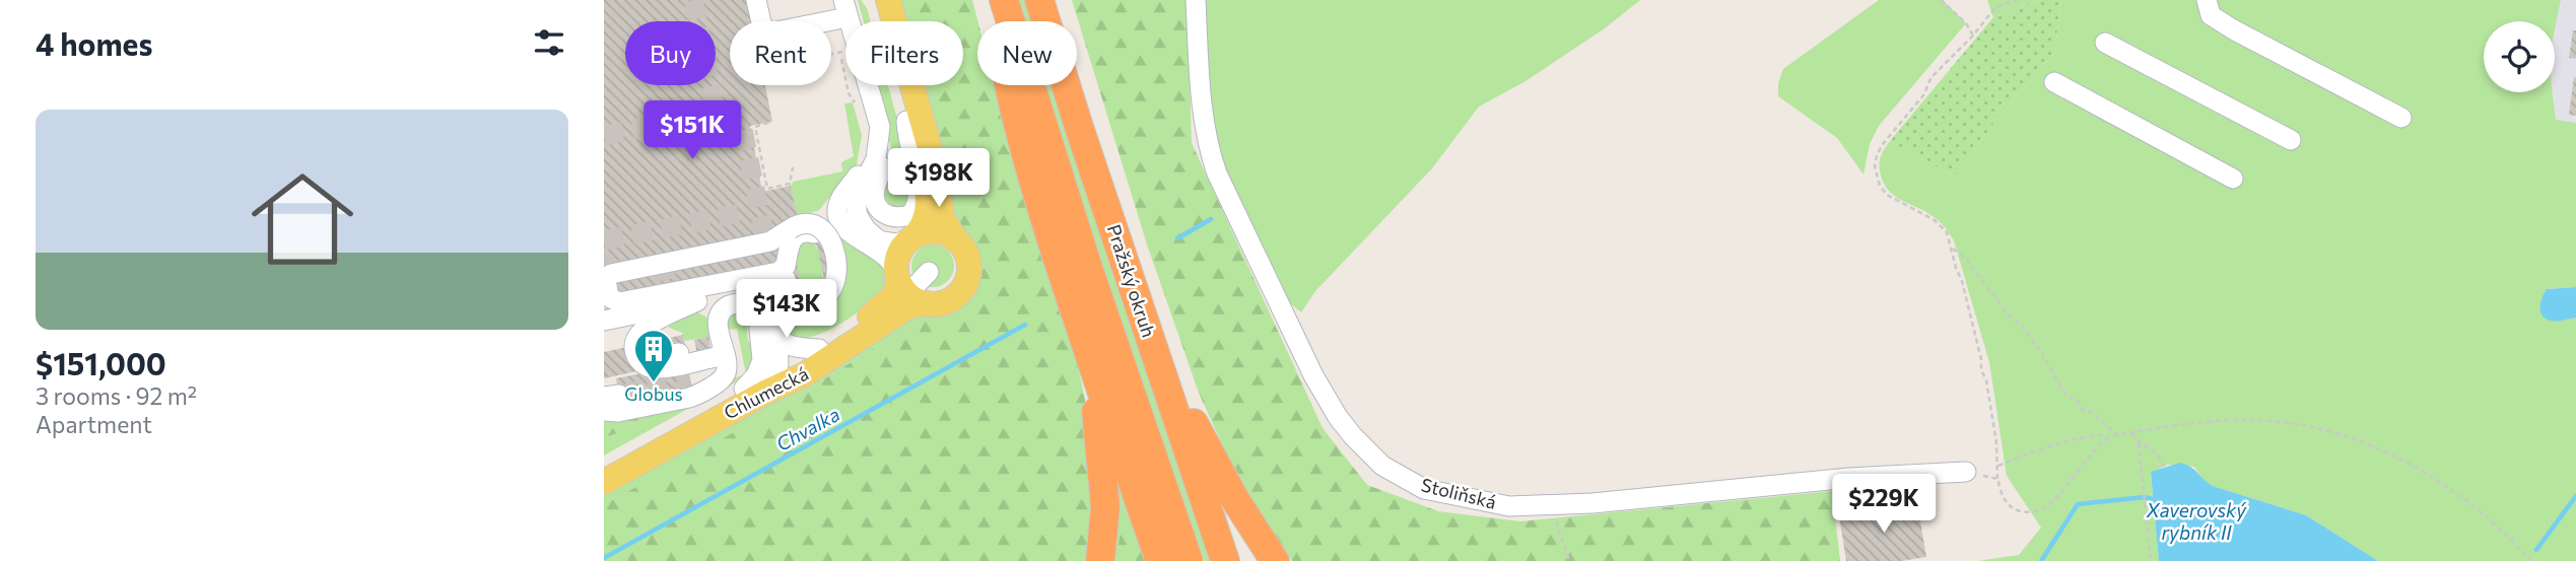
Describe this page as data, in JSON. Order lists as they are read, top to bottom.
{
  "streets": {
    "highway": ["Pražský okruh"],
    "main road": ["Chlumecká"],
    "lane": ["Stoliňská"]
  },
  "water": ["Chvalka", "Xaverovský rybník II"],
  "places": {
    "building": ["Globus"]
  },
  "page": {
    "heading": "4 homes",
    "chip": [
      "Buy",
      "Rent",
      "Filters",
      "New"
    ],
    "list": [
      {
        "name": "$151,000",
        "note": "3 rooms · 92 m² · Apartment"
      }
    ],
    "price": [
      "$151K",
      "$198K",
      "$143K",
      "$229K"
    ]
  }
}
